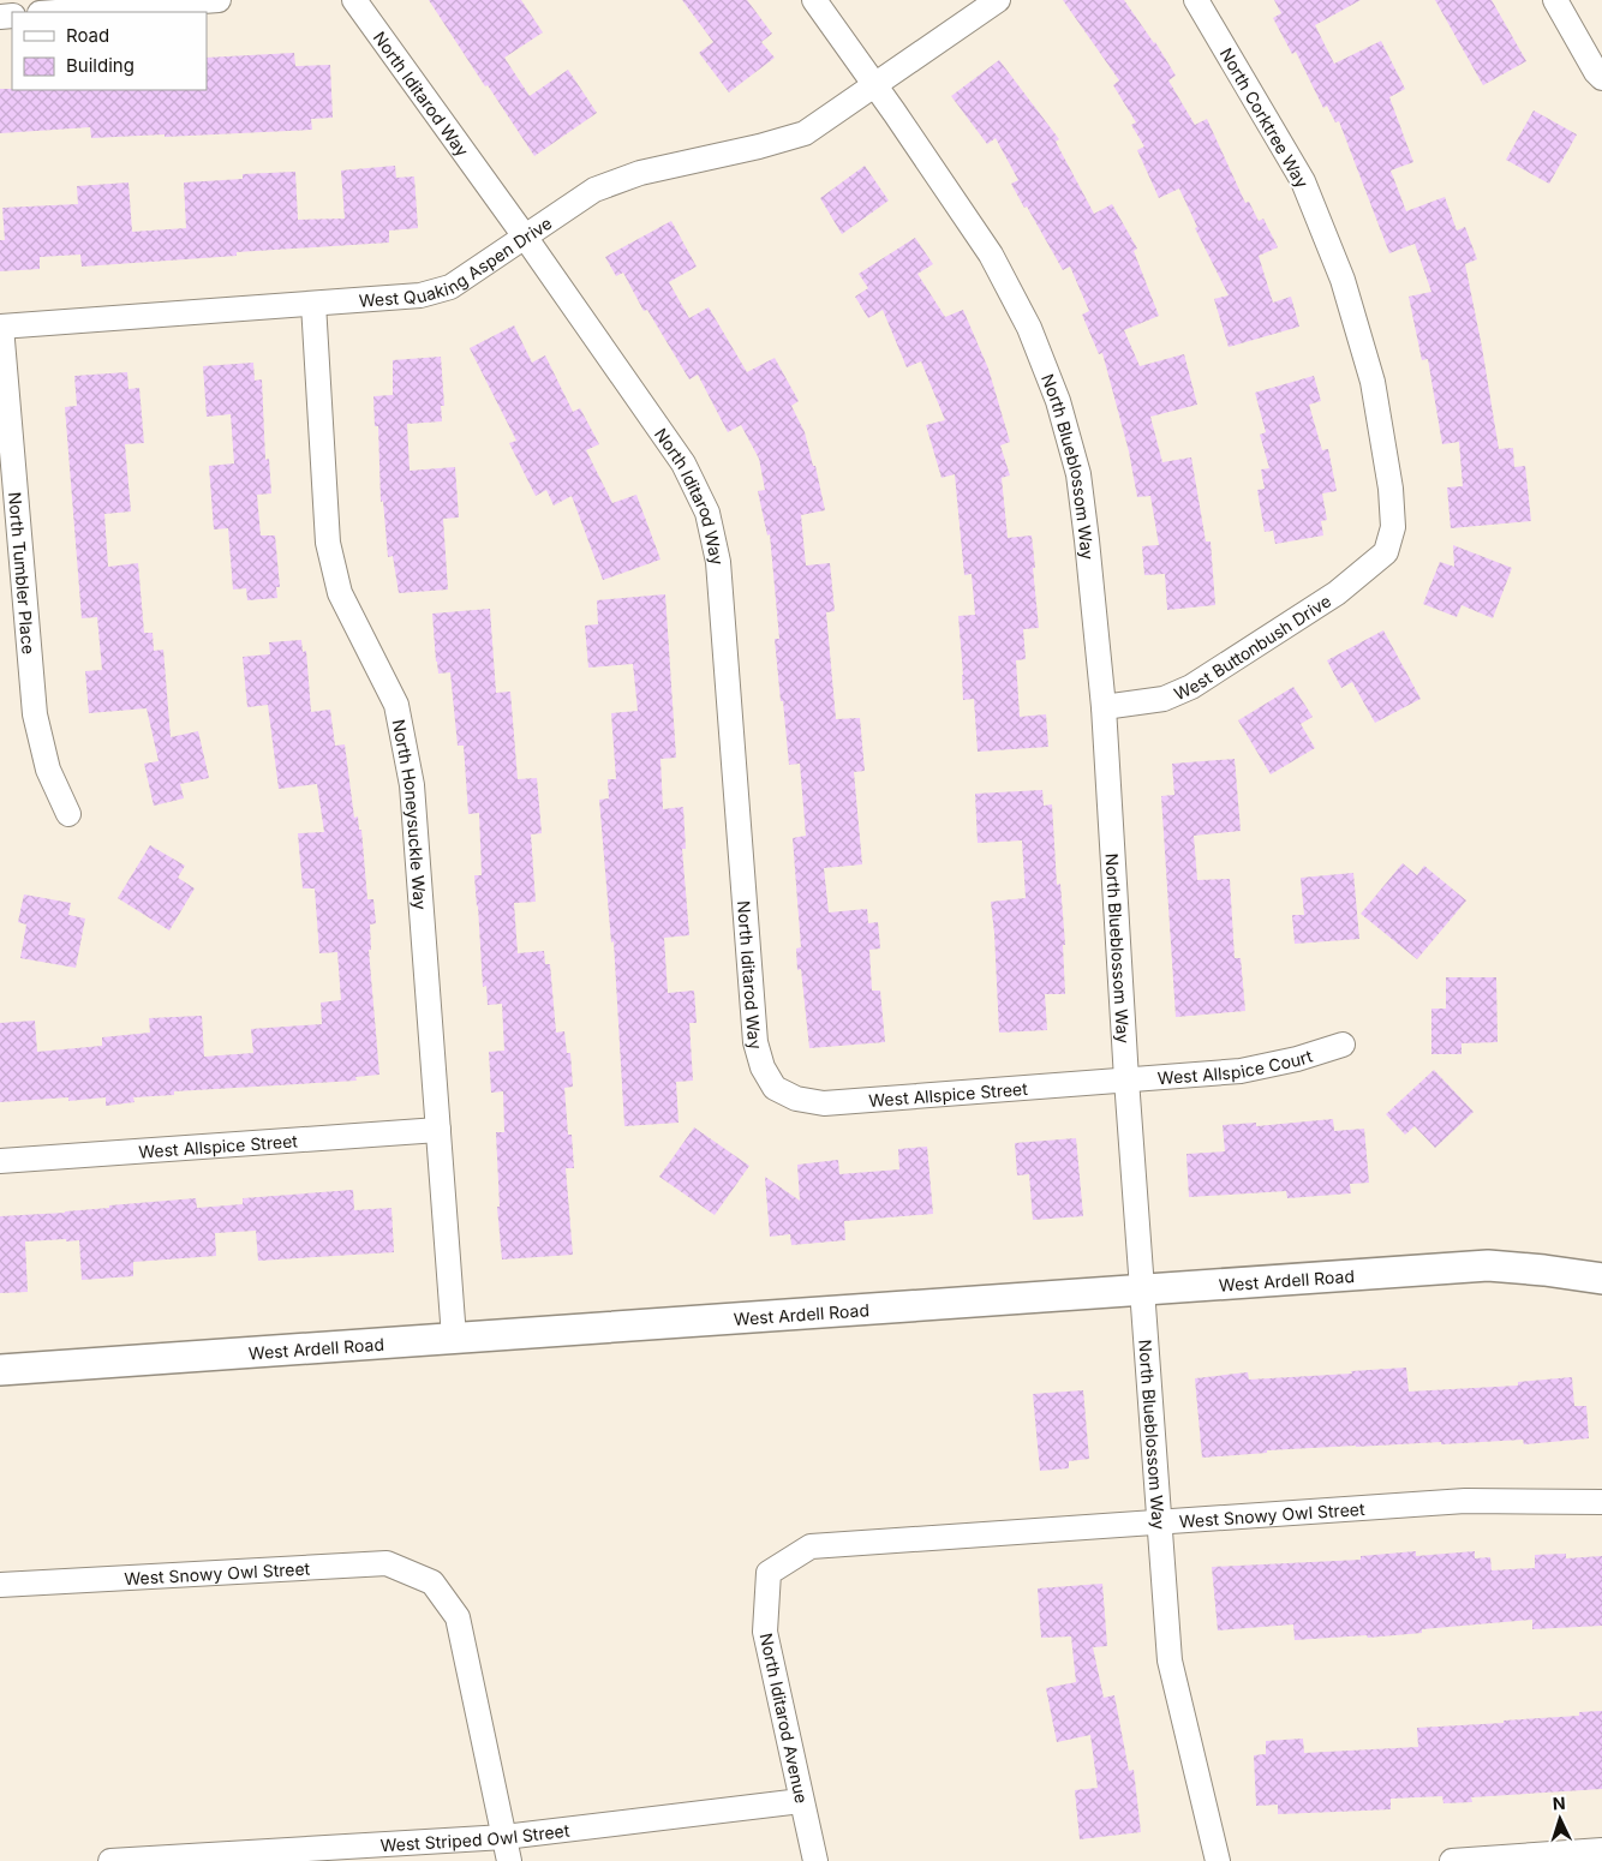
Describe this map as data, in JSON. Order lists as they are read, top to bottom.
{
  "streets": {
    "street": [
      "North Iditarod Way",
      "North Corktree Way",
      "West Quaking Aspen Drive",
      "North Blueblossom Way",
      "North Tumbler Place",
      "West Buttonbush Drive",
      "North Honeysuckle Way",
      "West Allspice Court",
      "West Allspice Street",
      "West Ardell Road",
      "West Snowy Owl Street",
      "North Iditarod Avenue",
      "West Striped Owl Street"
    ]
  },
  "crossings": [
    ["North Iditarod Way", "West Quaking Aspen Drive"],
    ["North Iditarod Way", "West Allspice Street"],
    ["North Corktree Way", "West Buttonbush Drive"],
    ["West Quaking Aspen Drive", "North Blueblossom Way"],
    ["West Quaking Aspen Drive", "North Tumbler Place"],
    ["West Quaking Aspen Drive", "North Honeysuckle Way"],
    ["North Blueblossom Way", "West Buttonbush Drive"],
    ["North Blueblossom Way", "West Allspice Court"],
    ["North Blueblossom Way", "West Allspice Street"],
    ["North Blueblossom Way", "West Ardell Road"],
    ["North Blueblossom Way", "West Snowy Owl Street"],
    ["North Honeysuckle Way", "West Allspice Street"],
    ["North Honeysuckle Way", "West Ardell Road"],
    ["West Allspice Court", "West Allspice Street"],
    ["West Snowy Owl Street", "North Iditarod Avenue"],
    ["West Snowy Owl Street", "West Striped Owl Street"],
    ["North Iditarod Avenue", "West Striped Owl Street"]
  ],
  "legend": ["Road", "Building"],
  "north": "top"
}
